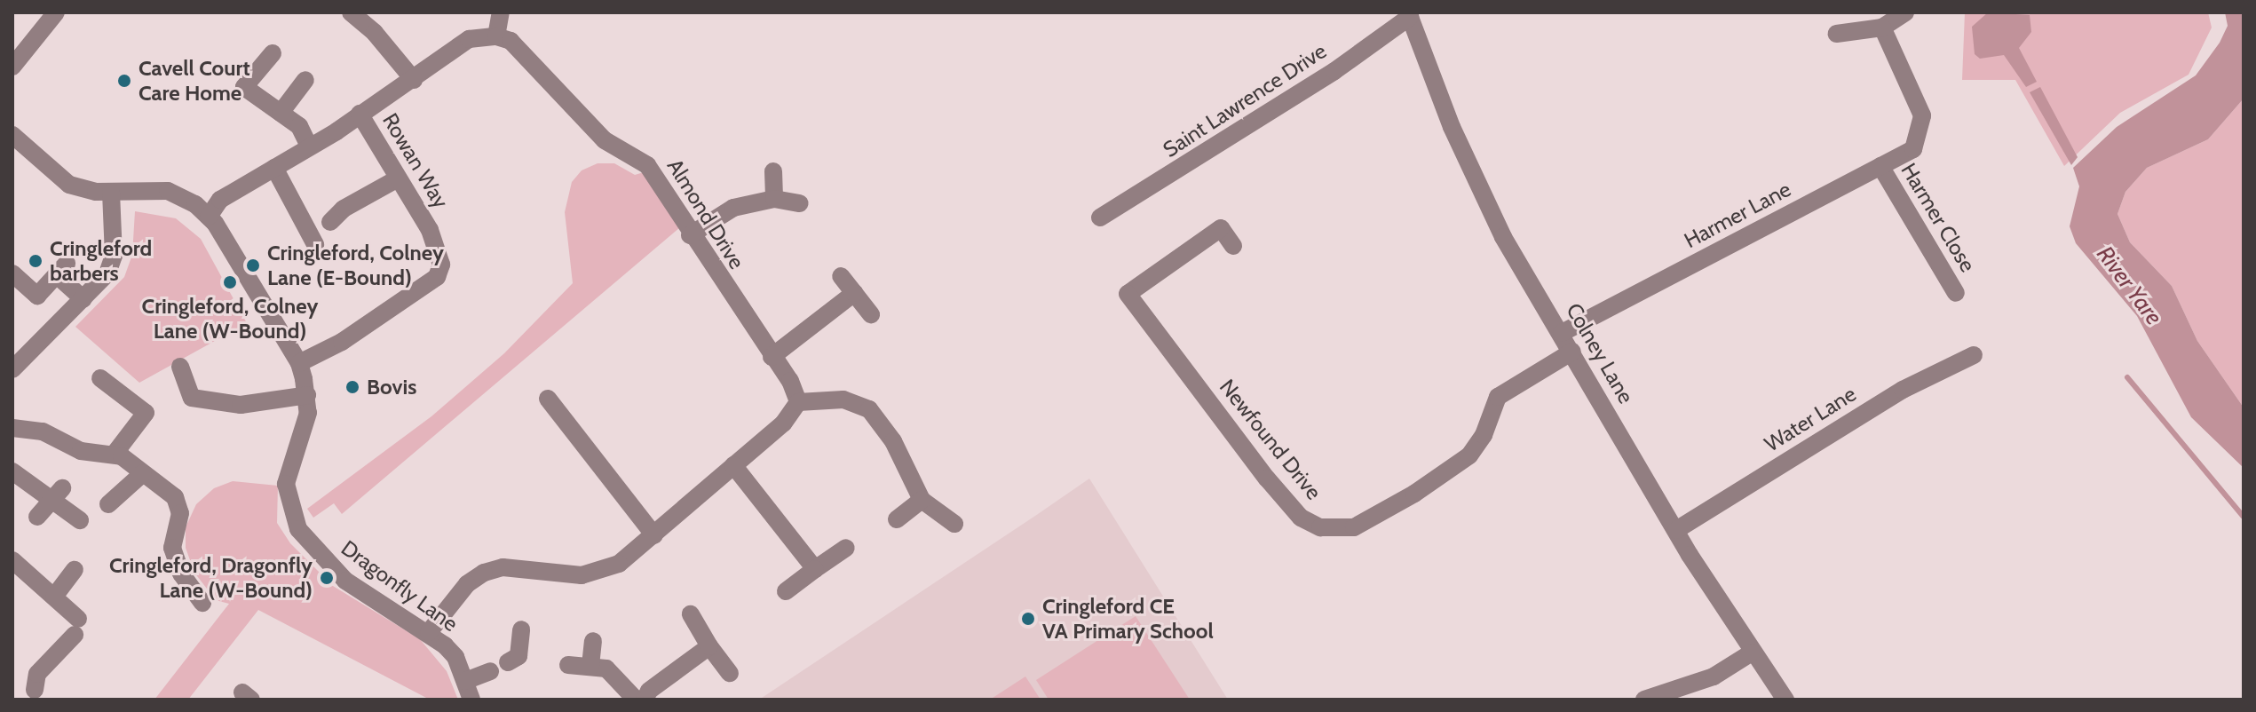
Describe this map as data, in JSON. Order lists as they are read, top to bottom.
{
  "streets": {
    "street": [
      "Saint Lawrence Drive",
      "Rowan Way",
      "Almond Drive",
      "Harmer Lane",
      "Harmer Close",
      "Colney Lane",
      "Water Lane",
      "Newfound Drive",
      "Dragonfly Lane"
    ]
  },
  "crossings": [
    ["Saint Lawrence Drive", "Colney Lane"],
    ["Rowan Way", "Dragonfly Lane"],
    ["Harmer Lane", "Harmer Close"],
    ["Harmer Lane", "Colney Lane"],
    ["Colney Lane", "Water Lane"],
    ["Colney Lane", "Newfound Drive"]
  ],
  "water": ["River Yare"],
  "places": [
    "Cavell Court Care Home",
    "Cringleford barbers",
    "Cringleford, Colney Lane (E-Bound)",
    "Cringleford, Colney Lane (W-Bound)",
    "Bovis",
    "Cringleford, Dragonfly Lane (W-Bound)",
    "Cringleford CE VA Primary School"
  ]
}
